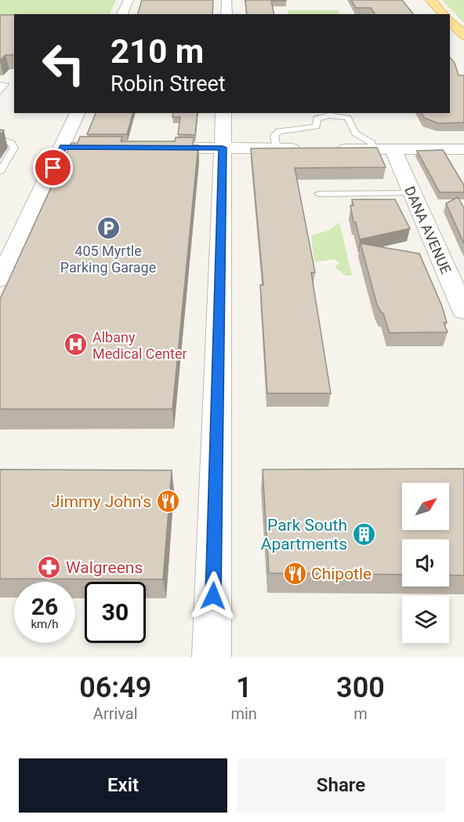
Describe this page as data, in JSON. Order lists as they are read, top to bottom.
{
  "streets": {
    "street": ["DANA AVENUE"]
  },
  "places": {
    "parking": ["405 Myrtle Parking Garage"],
    "hospital": ["Albany Medical Center"],
    "restaurant": ["Jimmy John's", "Chipotle"],
    "building": ["Park South Apartments"],
    "pharmacy": ["Walgreens"]
  },
  "north": "top right",
  "page": {
    "turn": ["210 m", "Robin Street"],
    "speed": "26 km/h",
    "limit": "30",
    "eta": [
      "06:49",
      "Arrival",
      "1",
      "min",
      "300",
      "m"
    ],
    "buttons": ["Exit", "Share"]
  }
}
